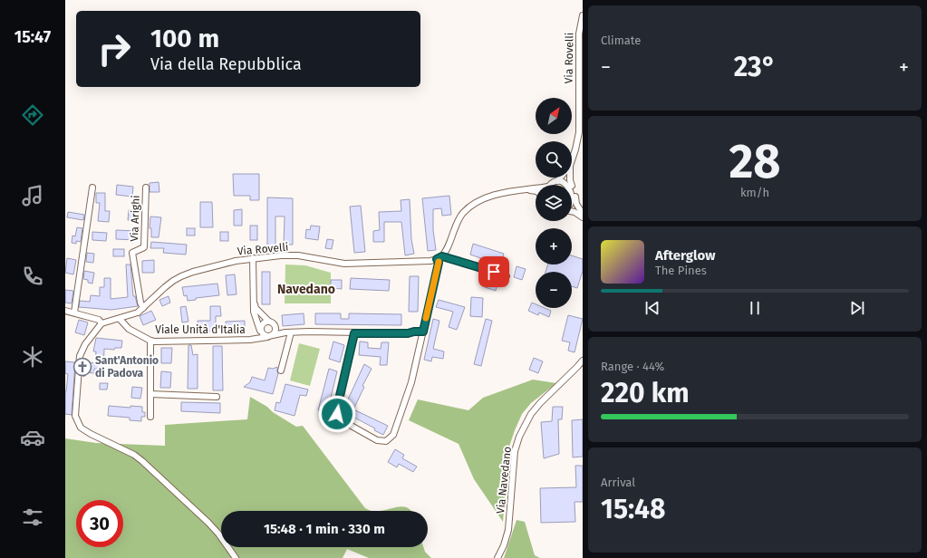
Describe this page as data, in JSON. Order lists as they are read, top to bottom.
{
  "streets": {
    "street": [
      "Via Rovelli",
      "Via Arighi",
      "Viale Unità d'Italia",
      "Via Navedano"
    ]
  },
  "crossings": [
    ["Via Rovelli", "Via Arighi"],
    ["Via Rovelli", "Viale Unità d'Italia"]
  ],
  "districts": ["Navedano"],
  "places": {
    "church": ["Sant'Antonio di Padova"]
  },
  "north": "top right",
  "page": {
    "tabs": "15:47",
    "tile": [
      "Climate",
      ["28", "km/h"],
      ["Range · 44%", "220 km"],
      ["Arrival", "15:48"]
    ],
    "turn": ["100 m", "Via della Repubblica"],
    "heat": ["−", "23°", "+"],
    "map_buttons": ["+", "−"],
    "song": ["Afterglow", "The Pines"],
    "limit": "30",
    "trip": "15:48 · 1 min · 330 m"
  }
}
